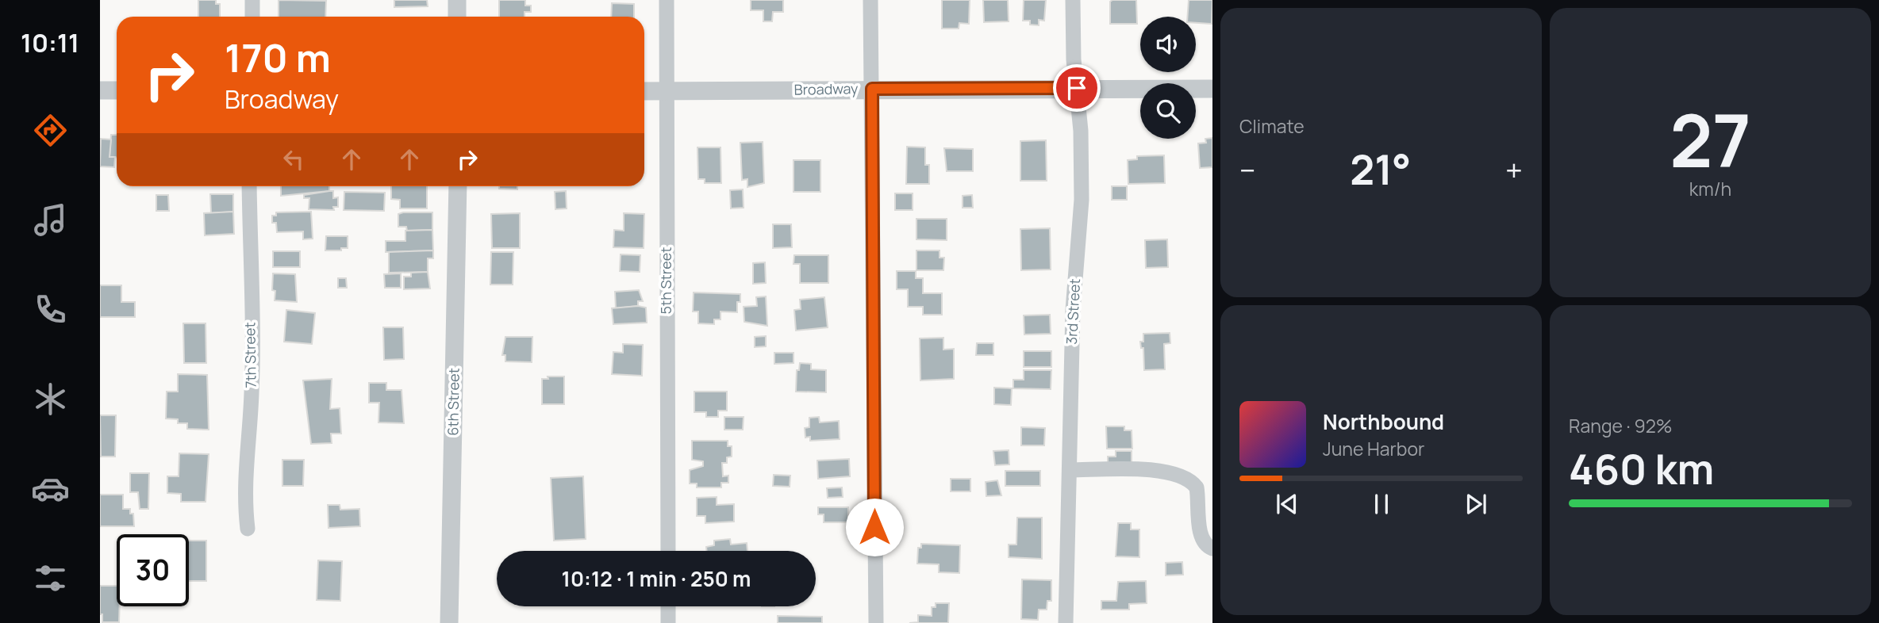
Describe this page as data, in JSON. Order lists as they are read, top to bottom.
{
  "streets": {
    "street": [
      "Broadway",
      "5th Street",
      "3rd Street",
      "7th Street",
      "6th Street"
    ]
  },
  "crossings": [
    ["Broadway", "5th Street"],
    ["Broadway", "3rd Street"]
  ],
  "page": {
    "tabs": "10:11",
    "tile": [
      "Climate",
      ["27", "km/h"],
      ["Range · 92%", "460 km"]
    ],
    "turn": ["170 m", "Broadway"],
    "heat": ["−", "21°", "+"],
    "song": ["Northbound", "June Harbor"],
    "limit": "30",
    "trip": "10:12 · 1 min · 250 m"
  }
}
